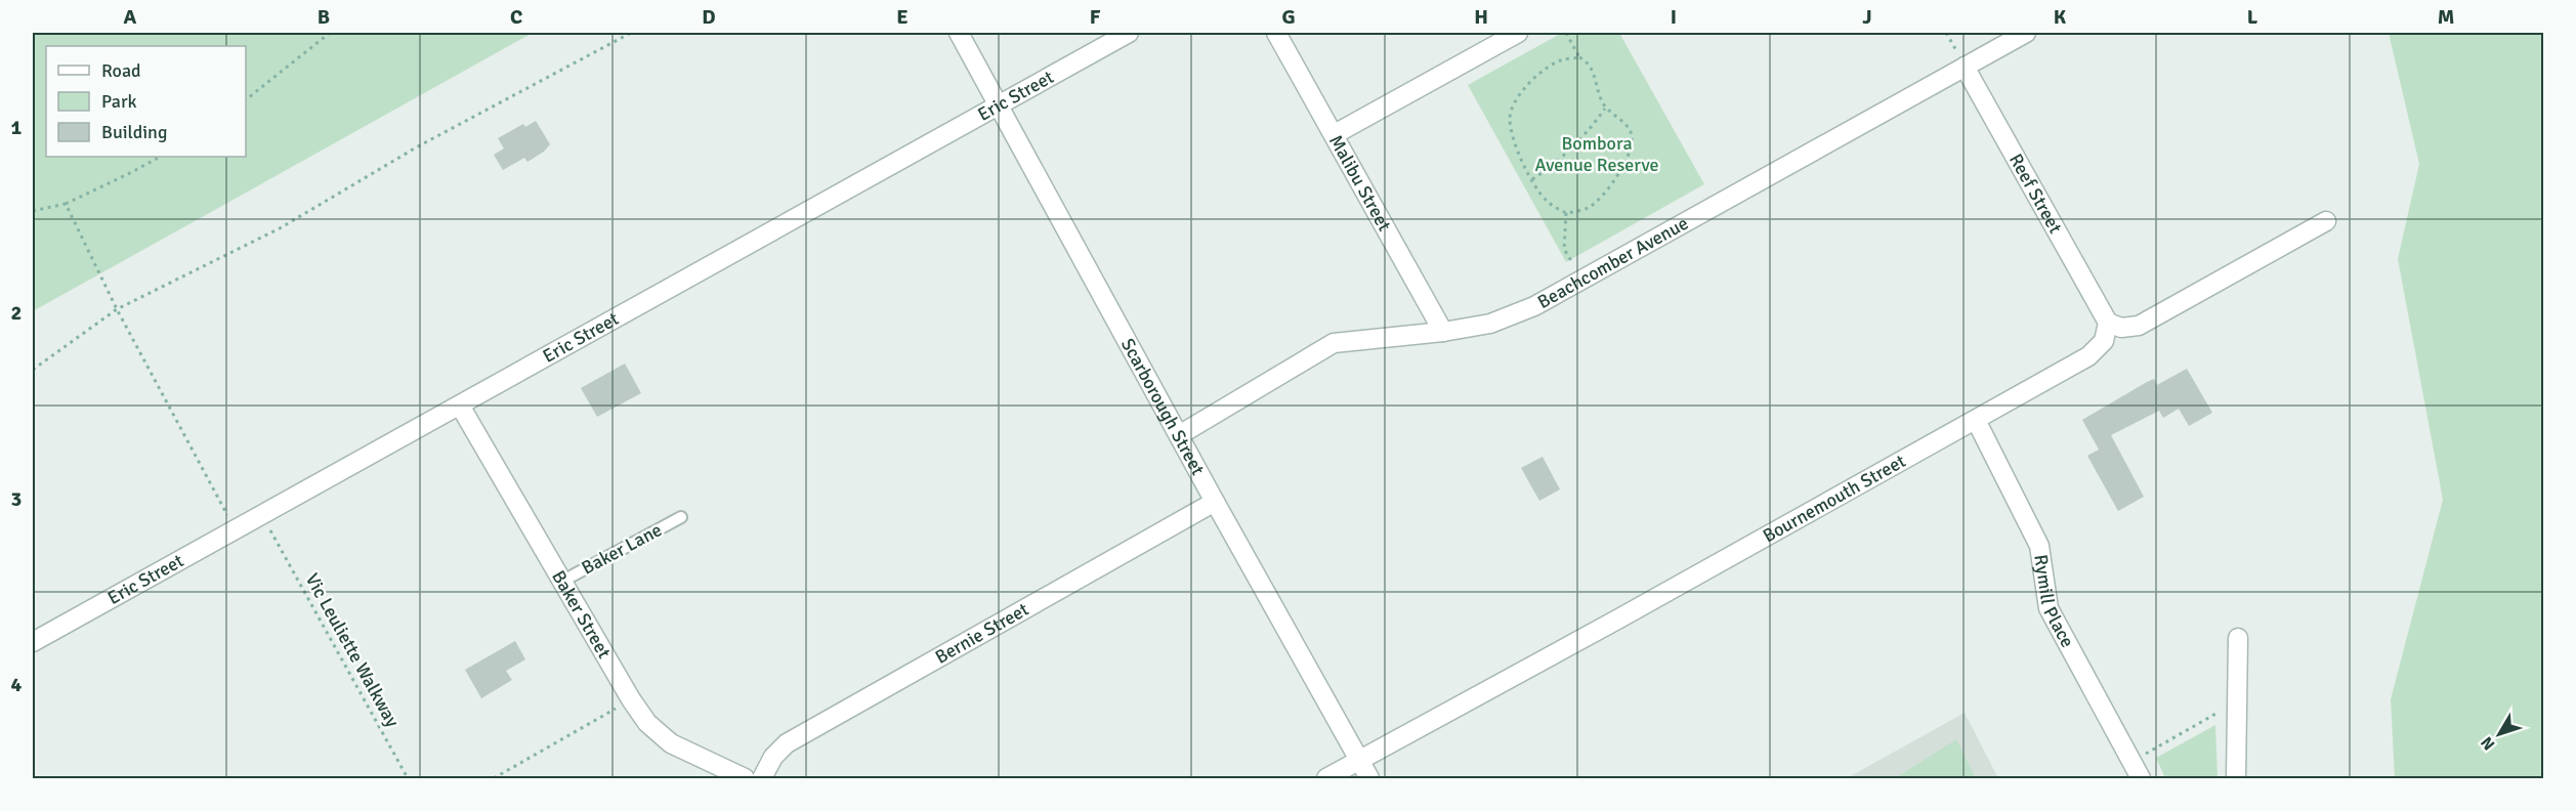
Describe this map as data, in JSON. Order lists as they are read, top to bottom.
{
  "streets": {
    "street": [
      "Eric Street",
      "Malibu Street",
      "Reef Street",
      "Beachcomber Avenue",
      "Scarborough Street",
      "Bournemouth Street",
      "Rymill Place",
      "Baker Street",
      "Bernie Street"
    ],
    "lane": ["Baker Lane"],
    "path": ["Vic Leuliette Walkway"]
  },
  "crossings": [
    ["Eric Street", "Scarborough Street"],
    ["Eric Street", "Baker Street"],
    ["Malibu Street", "Beachcomber Avenue"],
    ["Reef Street", "Beachcomber Avenue"],
    ["Reef Street", "Bournemouth Street"],
    ["Beachcomber Avenue", "Scarborough Street"],
    ["Scarborough Street", "Bournemouth Street"],
    ["Scarborough Street", "Bernie Street"],
    ["Bournemouth Street", "Rymill Place"],
    ["Baker Lane", "Baker Street"]
  ],
  "parks": ["Bombora Avenue Reserve"],
  "legend": ["Road", "Park", "Building"],
  "north": "bottom left",
  "grid": {
    "columns": [
      "A",
      "B",
      "C",
      "D",
      "E",
      "F",
      "G",
      "H",
      "I",
      "J",
      "K",
      "L",
      "M"
    ],
    "rows": [
      "1",
      "2",
      "3",
      "4"
    ]
  }
}
